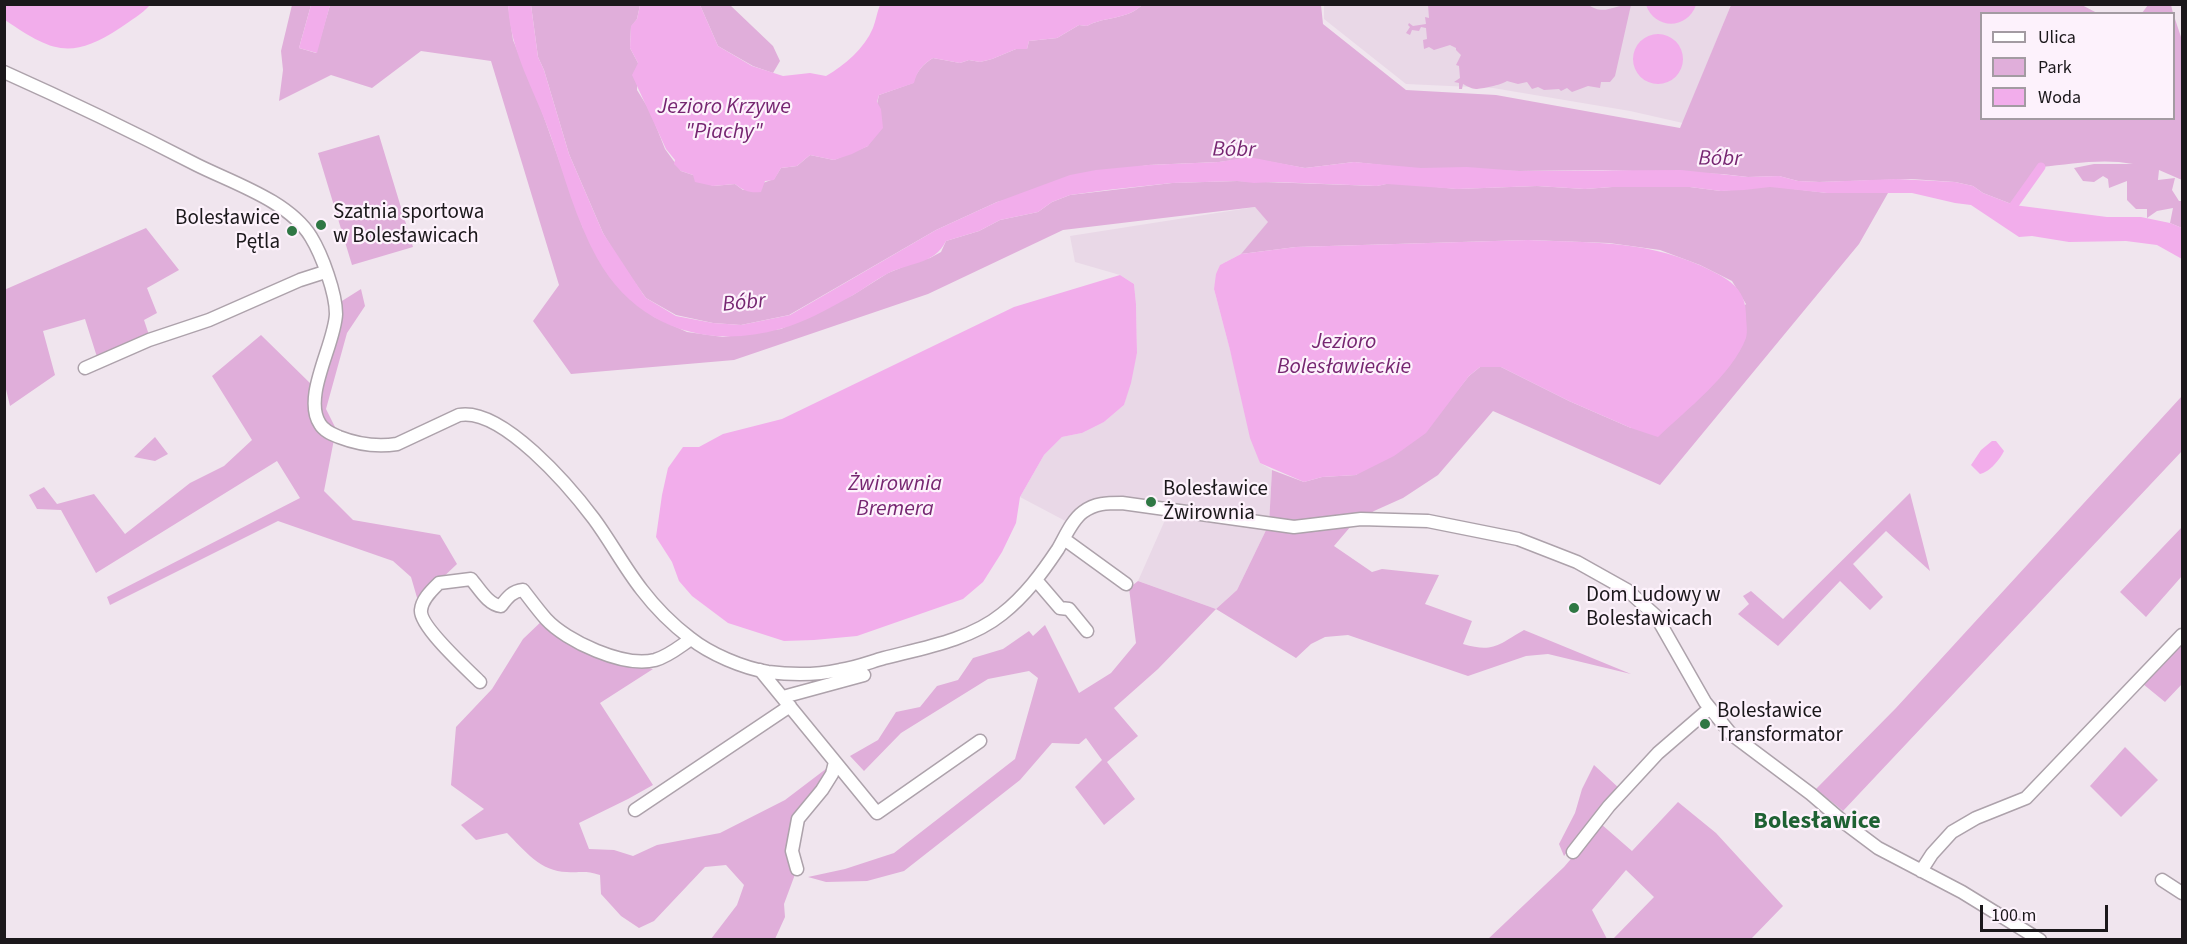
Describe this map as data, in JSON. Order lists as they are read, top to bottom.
{
  "districts": ["Bolesławice"],
  "water": [
    "Jezioro Krzywe \"Piachy\"",
    "Bóbr",
    "Jezioro Bolesławieckie",
    "Żwirownia Bremera"
  ],
  "places": [
    "Szatnia sportowa w Bolesławicach",
    "Bolesławice Pętla",
    "Bolesławice Żwirownia",
    "Dom Ludowy w Bolesławicach",
    "Bolesławice Transformator"
  ],
  "legend": ["Ulica", "Park", "Woda"],
  "scale_bar": "100 m"
}
